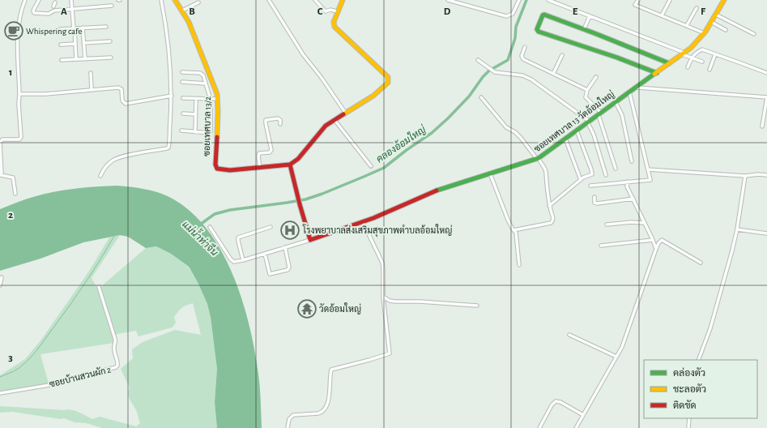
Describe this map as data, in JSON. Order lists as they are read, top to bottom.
{
  "streets": {
    "street": ["ซอยเทศบาล 13 วัดอ้อมใหญ่", "ซอยเทศบาล 13/2", "ซอยบ้านสวนผัก 2"]
  },
  "water": ["คลองอ้อมใหญ่", "แม่น้ำท่าจีน"],
  "places": {
    "cafe": ["Whispering cafe"],
    "hospital": ["โรงพยาบาลส่งเสริมสุขภาพตำบลอ้อมใหญ่"],
    "temple": ["วัดอ้อมใหญ่"]
  },
  "legend": ["คล่องตัว", "ชะลอตัว", "ติดขัด"],
  "grid": {
    "columns": [
      "A",
      "B",
      "C",
      "D",
      "E",
      "F"
    ],
    "rows": ["1", "2", "3"]
  }
}
